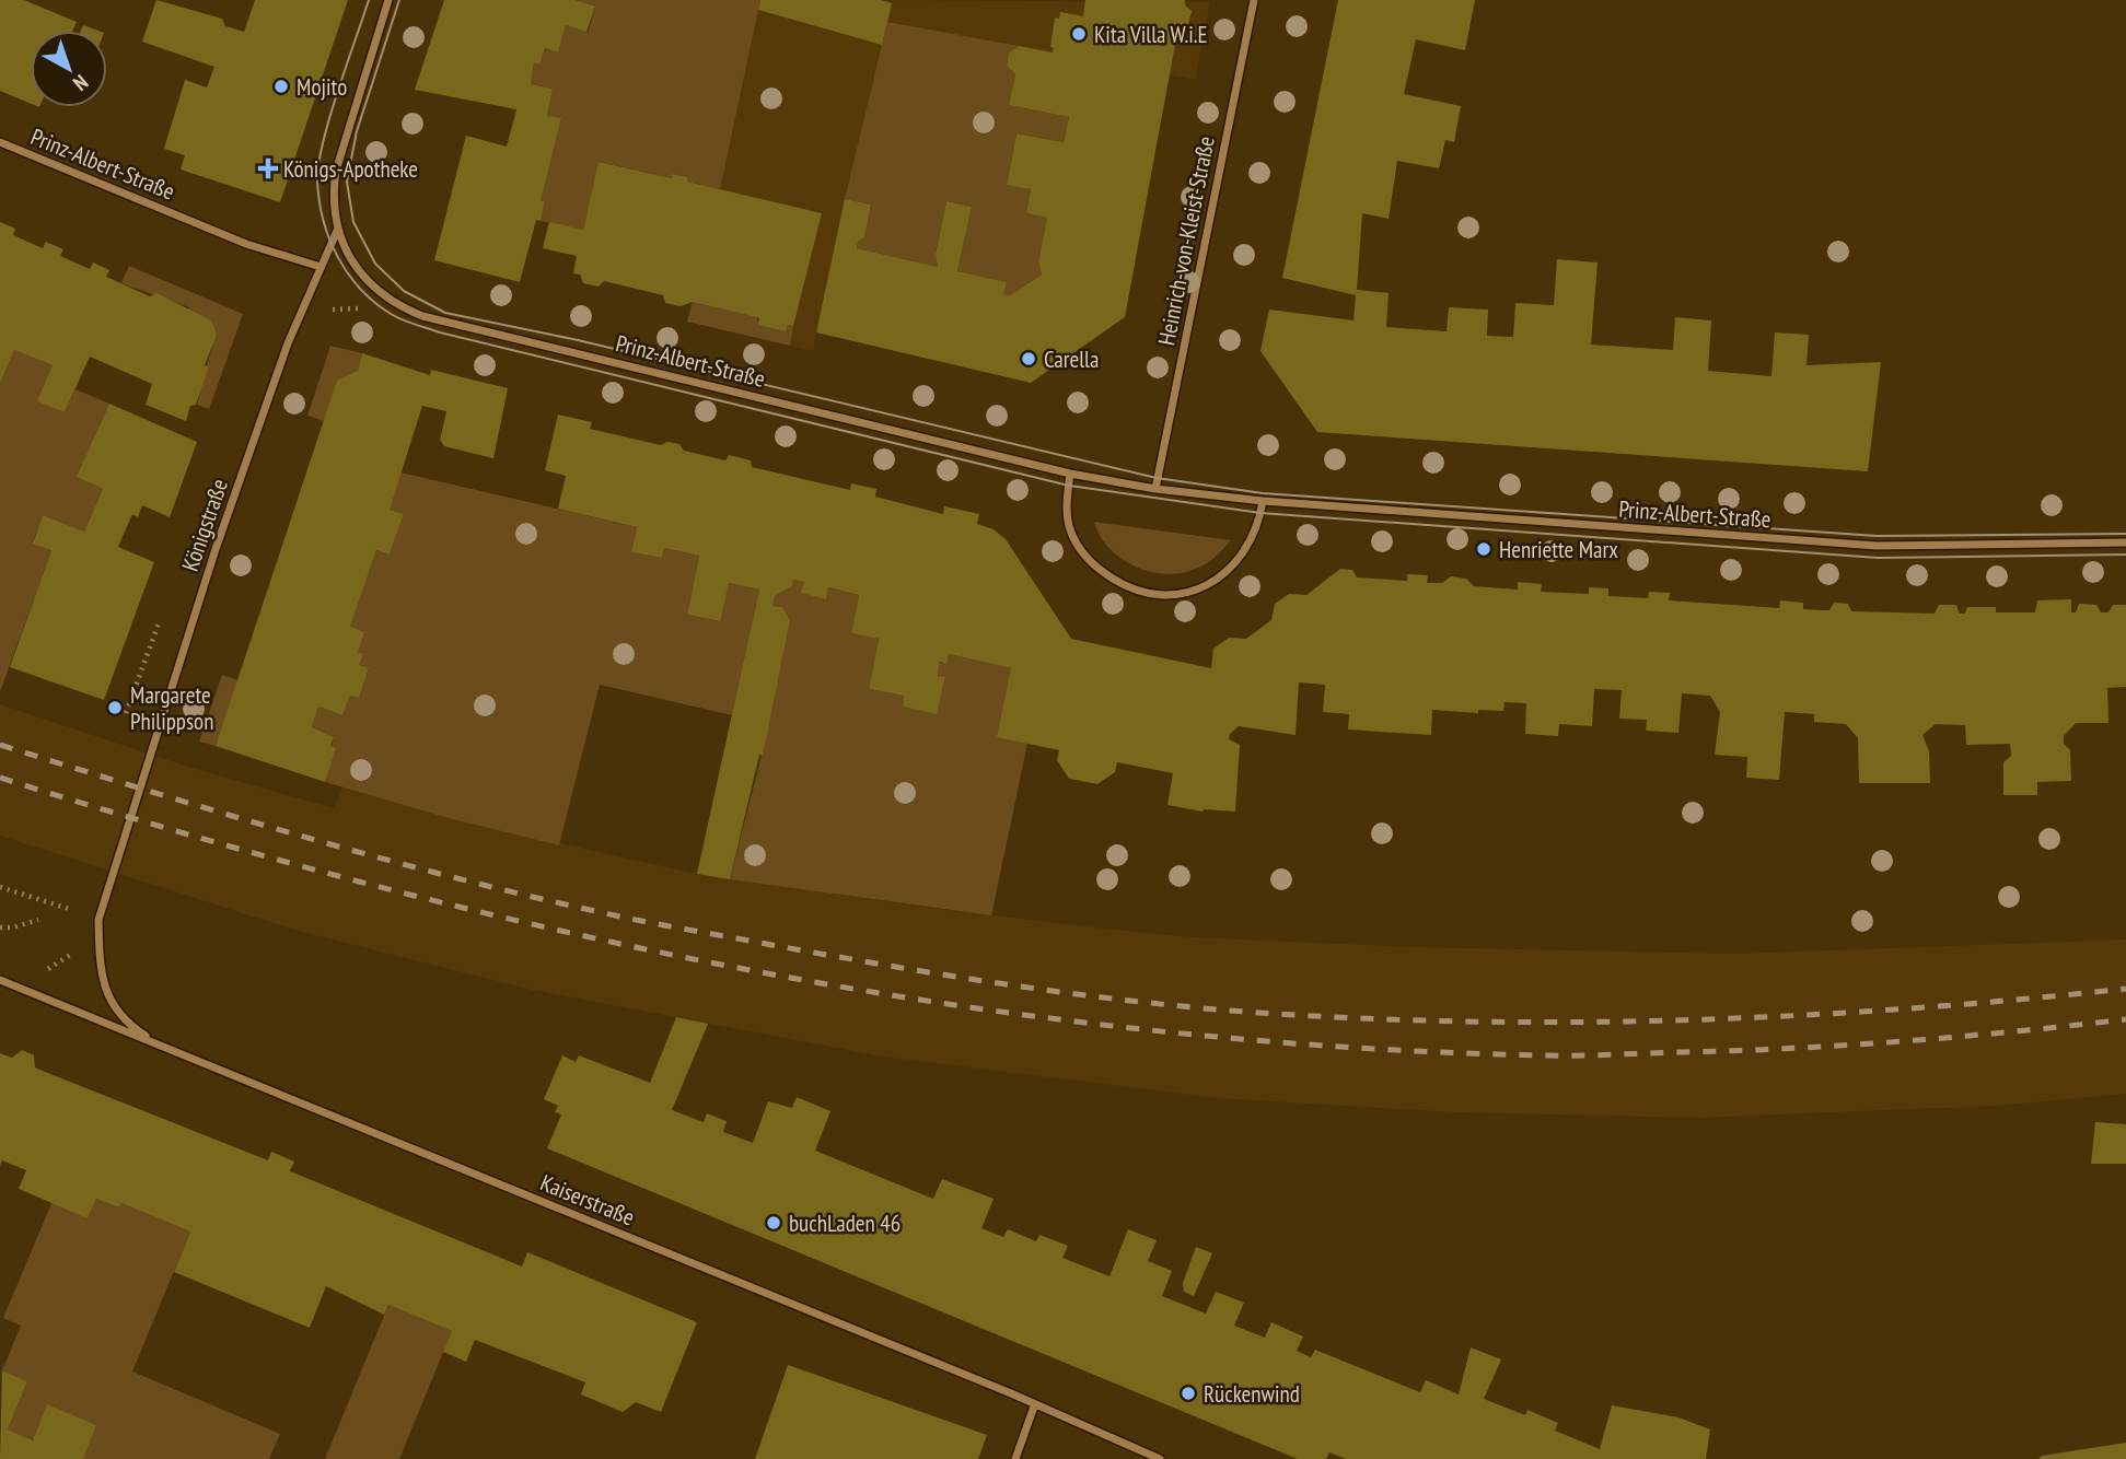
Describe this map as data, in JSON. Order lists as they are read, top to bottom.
{
  "streets": {
    "street": [
      "Prinz-Albert-Straße",
      "Heinrich-von-Kleist-Straße",
      "Königstraße",
      "Kaiserstraße"
    ]
  },
  "crossings": [
    ["Prinz-Albert-Straße", "Heinrich-von-Kleist-Straße"],
    ["Prinz-Albert-Straße", "Königstraße"],
    ["Königstraße", "Kaiserstraße"]
  ],
  "places": {
    "other": [
      "Kita Villa W.i.E",
      "Mojito",
      "Carella",
      "Henriette Marx",
      "Margarete Philippson",
      "buchLaden 46",
      "Rückenwind"
    ],
    "health": ["Königs-Apotheke"]
  },
  "north": "bottom right"
}
